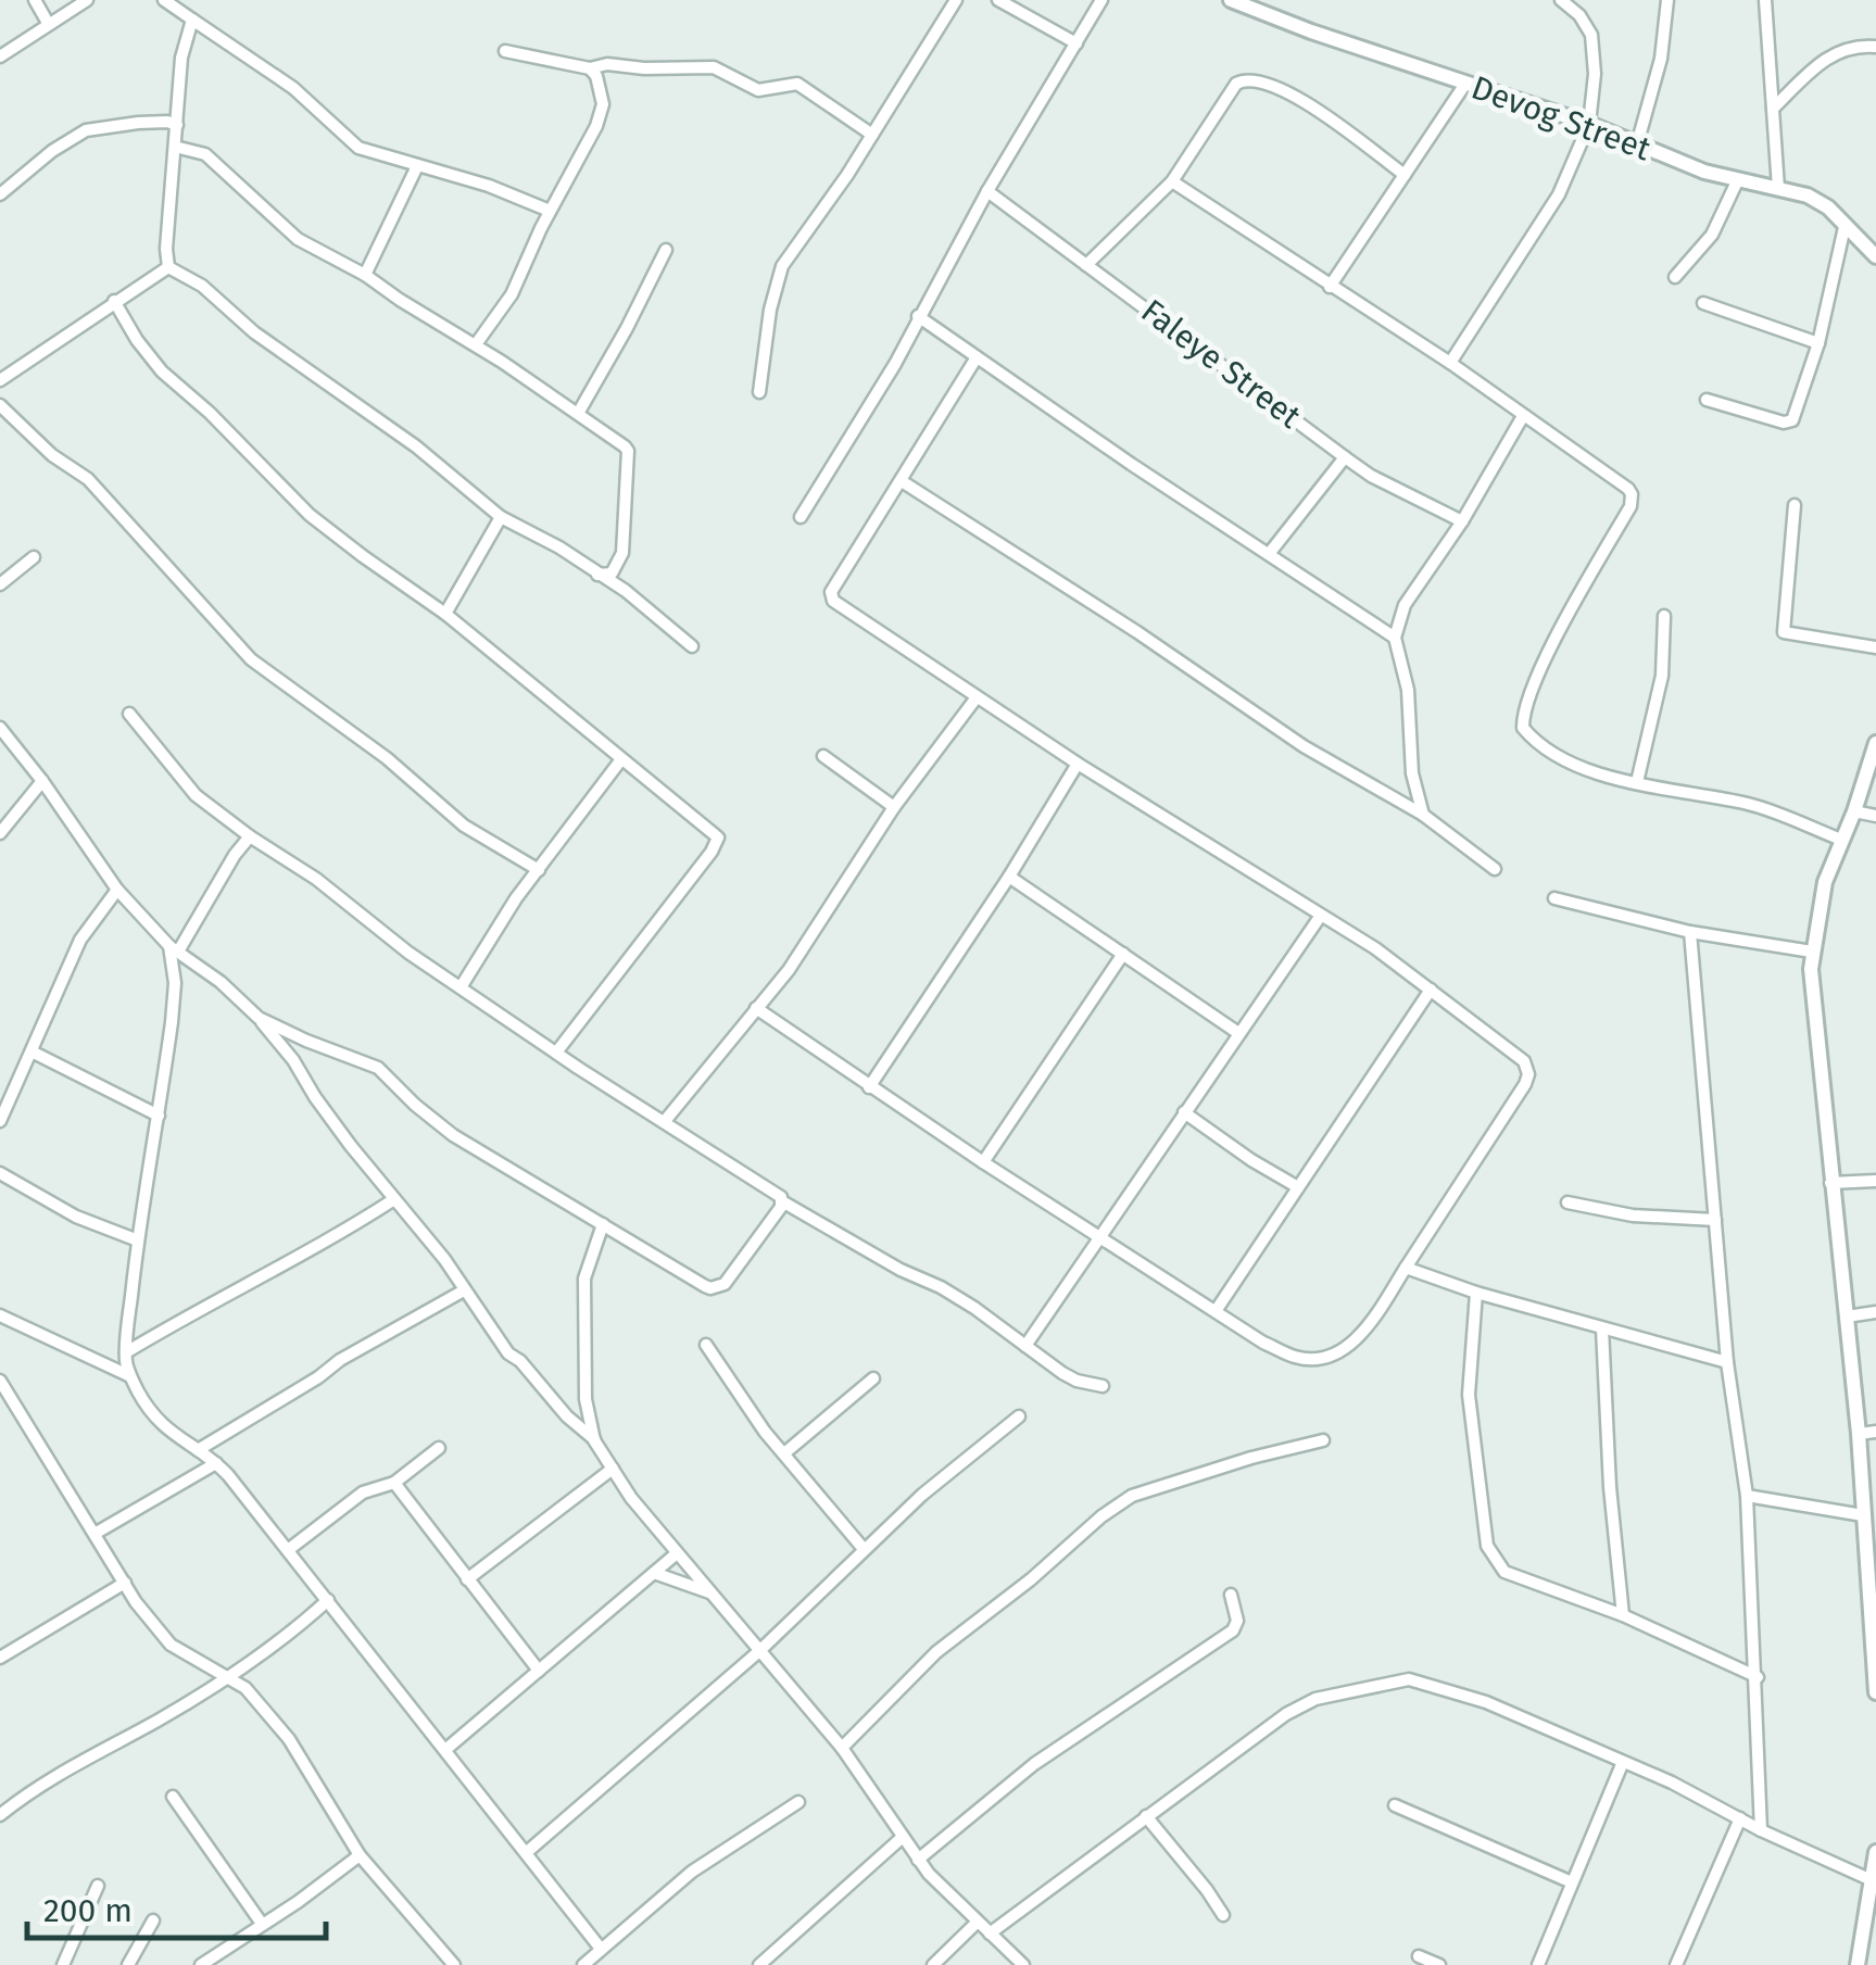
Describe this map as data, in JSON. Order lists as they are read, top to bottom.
{
  "streets": {
    "street": ["Devog Street", "Faleye Street"]
  },
  "scale_bar": "200 m"
}
